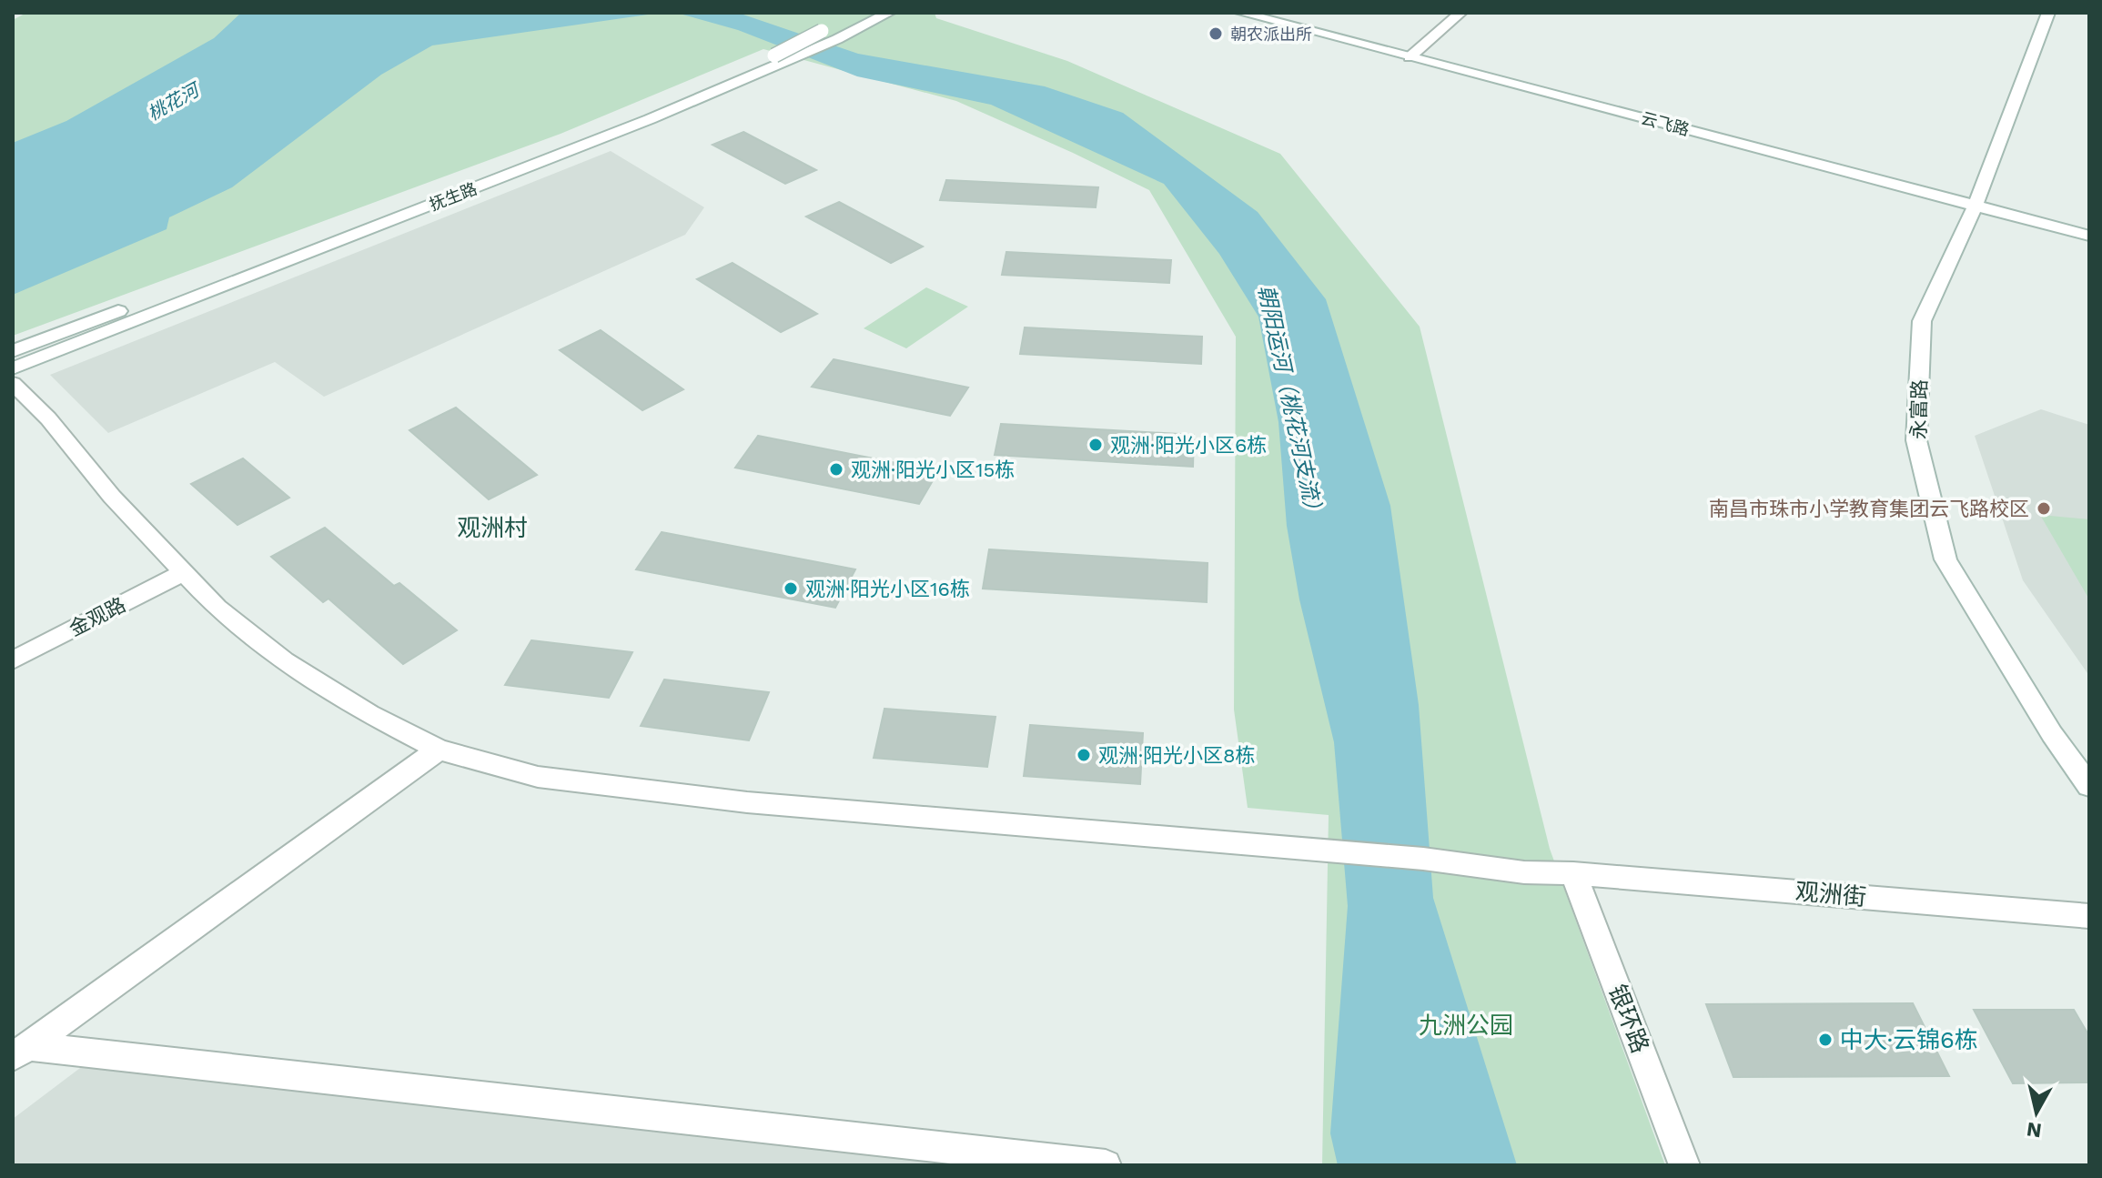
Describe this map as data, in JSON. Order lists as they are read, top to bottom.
{
  "streets": {
    "street": [
      "云飞路",
      "抚生路",
      "永富路",
      "金观路",
      "观洲街",
      "银环路"
    ]
  },
  "crossings": [
    ["云飞路", "永富路"],
    ["金观路", "观洲街"],
    ["观洲街", "银环路"]
  ],
  "districts": ["观洲村"],
  "water": ["桃花河", "朝阳运河（桃花河支流）"],
  "parks": ["九洲公园"],
  "places": [
    "朝农派出所",
    "观洲·阳光小区6栋",
    "观洲·阳光小区15栋",
    "南昌市珠市小学教育集团云飞路校区",
    "观洲·阳光小区16栋",
    "观洲·阳光小区8栋",
    "中大·云锦6栋"
  ],
  "north": "bottom"
}
